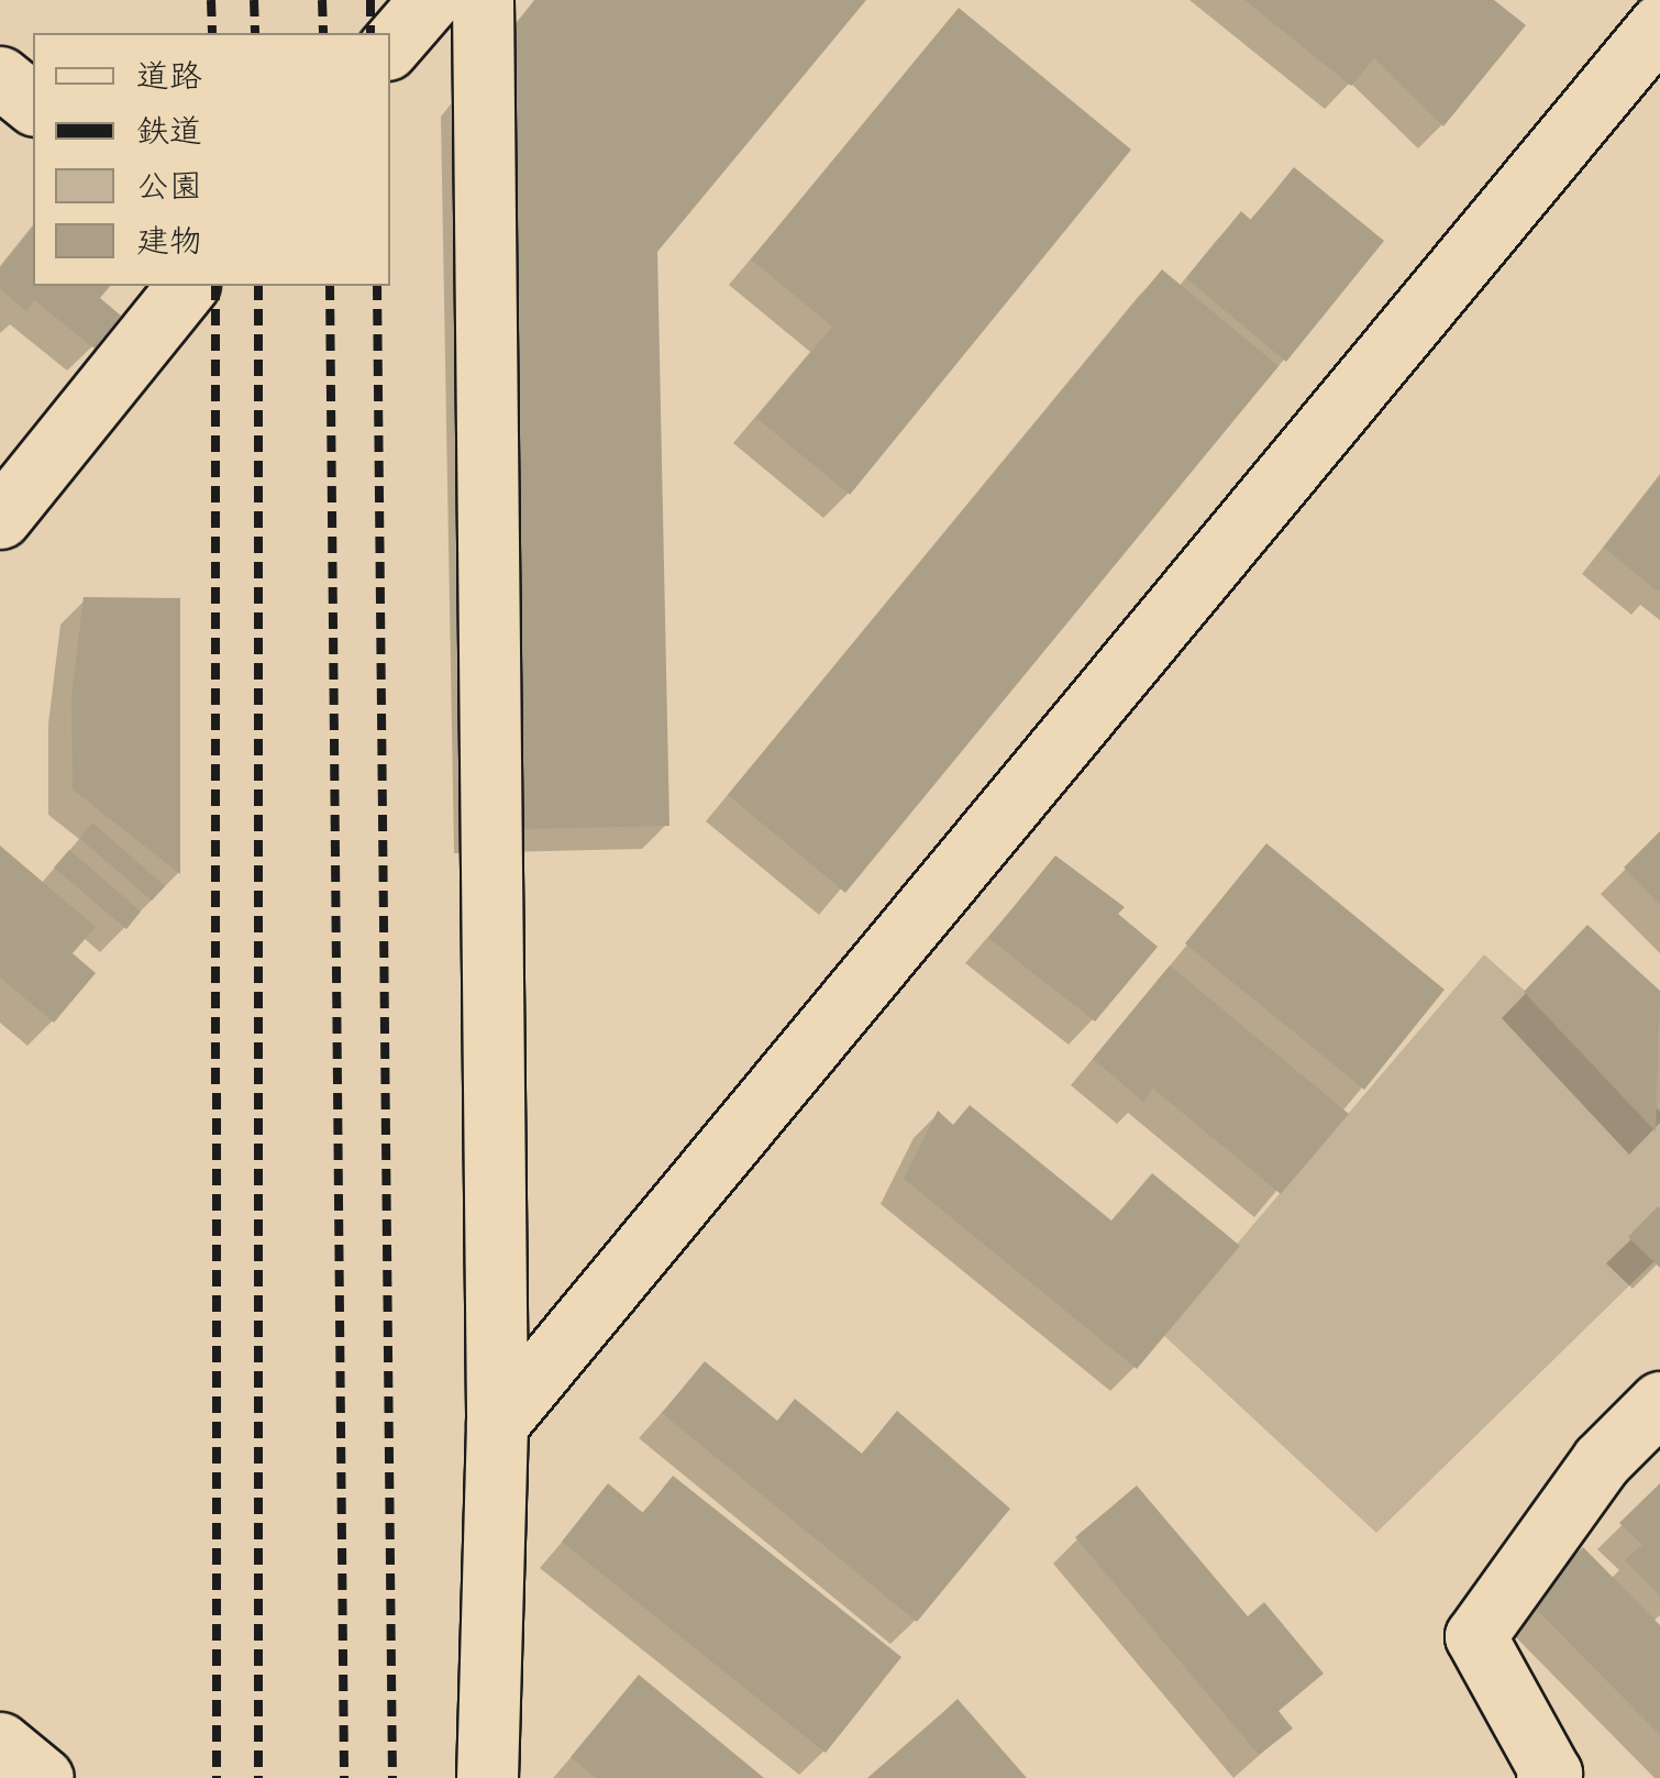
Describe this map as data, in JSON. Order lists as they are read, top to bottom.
{
  "legend": [
    "道路",
    "鉄道",
    "公園",
    "建物"
  ]
}
